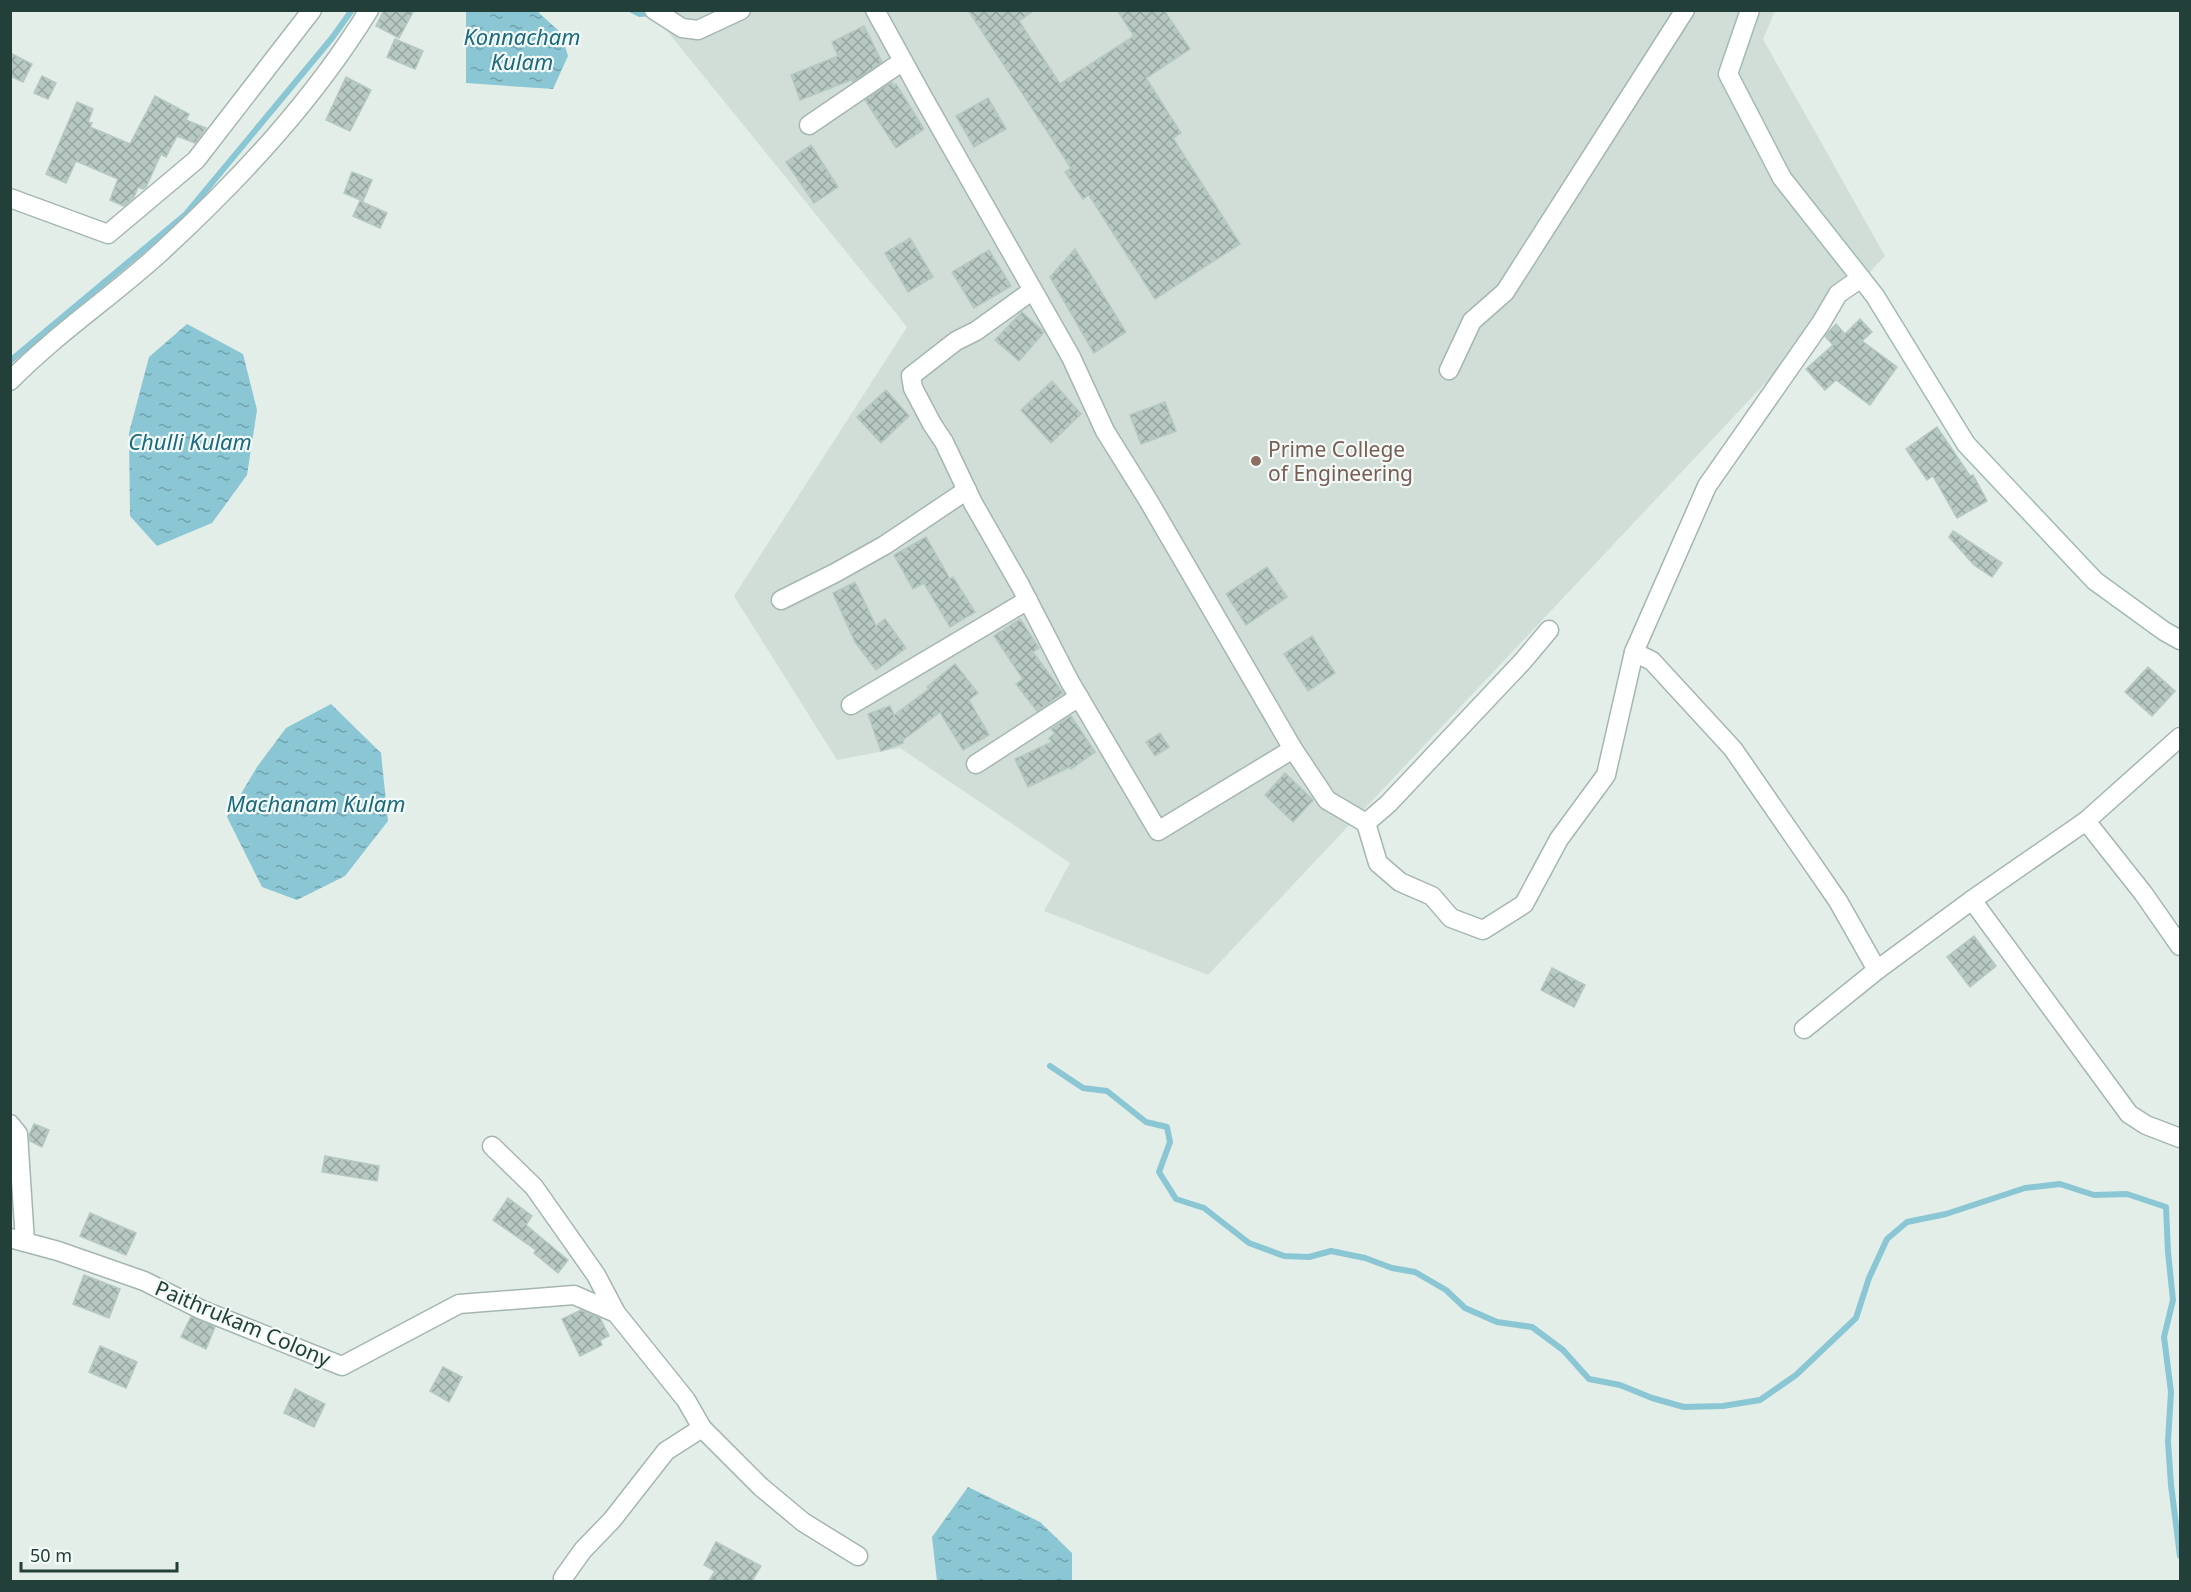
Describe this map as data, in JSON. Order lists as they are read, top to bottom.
{
  "streets": {
    "street": ["Paithrukam Colony"]
  },
  "water": ["Konnacham Kulam", "Chulli Kulam", "Machanam Kulam"],
  "places": ["Prime College of Engineering"],
  "scale_bar": "50 m"
}
